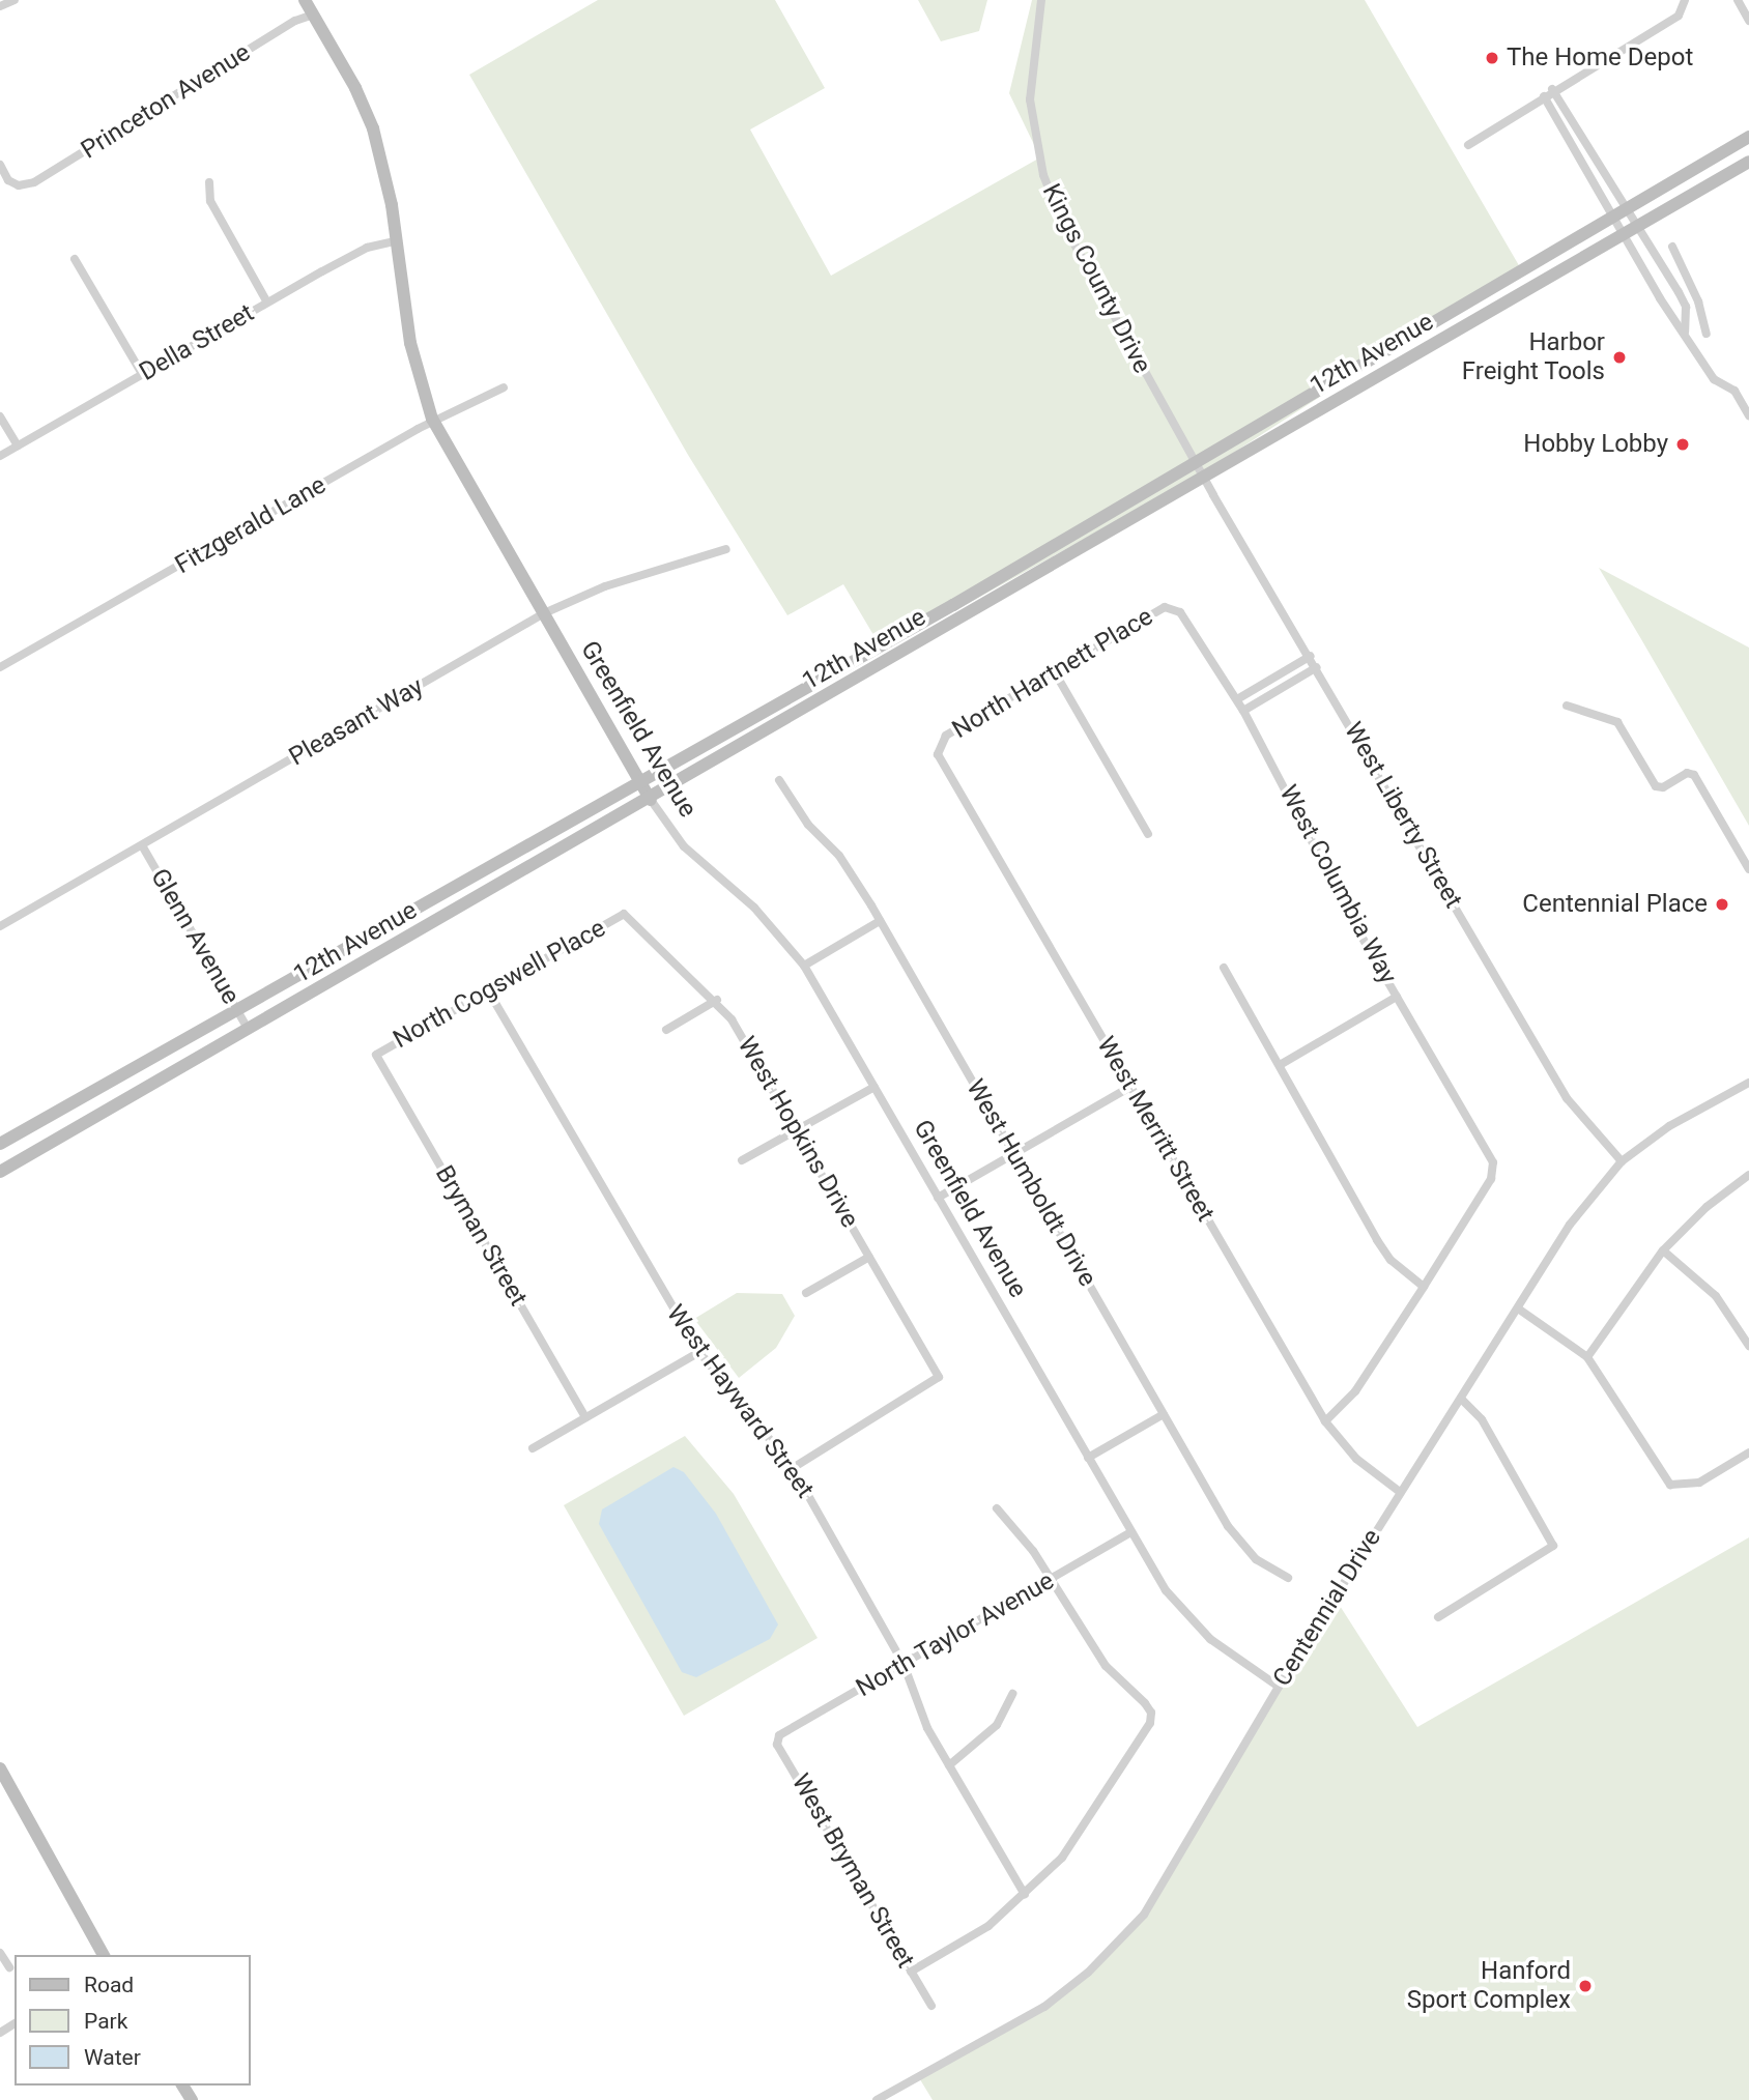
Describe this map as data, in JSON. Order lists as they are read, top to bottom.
{
  "streets": {
    "main road": ["12th Avenue", "Greenfield Avenue"],
    "street": [
      "Princeton Avenue",
      "Kings County Drive",
      "Della Street",
      "Fitzgerald Lane",
      "North Hartnett Place",
      "Pleasant Way",
      "West Liberty Street",
      "West Columbia Way",
      "Glenn Avenue",
      "North Cogswell Place",
      "West Merritt Street",
      "West Hopkins Drive",
      "West Humboldt Drive",
      "Bryman Street",
      "West Hayward Street",
      "Centennial Drive",
      "North Taylor Avenue",
      "West Bryman Street"
    ]
  },
  "crossings": [
    ["Princeton Avenue", "Greenfield Avenue"],
    ["Kings County Drive", "12th Avenue"],
    ["Kings County Drive", "West Liberty Street"],
    ["Della Street", "Greenfield Avenue"],
    ["12th Avenue", "Greenfield Avenue"],
    ["12th Avenue", "West Liberty Street"],
    ["12th Avenue", "Glenn Avenue"],
    ["Fitzgerald Lane", "Greenfield Avenue"],
    ["North Hartnett Place", "West Columbia Way"],
    ["North Hartnett Place", "West Merritt Street"],
    ["Pleasant Way", "Greenfield Avenue"],
    ["Pleasant Way", "Glenn Avenue"],
    ["Greenfield Avenue", "Centennial Drive"],
    ["Greenfield Avenue", "North Taylor Avenue"],
    ["West Liberty Street", "Centennial Drive"],
    ["North Cogswell Place", "West Hopkins Drive"],
    ["North Cogswell Place", "Bryman Street"],
    ["North Cogswell Place", "West Hayward Street"],
    ["West Merritt Street", "Centennial Drive"],
    ["West Hopkins Drive", "West Hayward Street"],
    ["West Hayward Street", "North Taylor Avenue"],
    ["North Taylor Avenue", "West Bryman Street"]
  ],
  "places": [
    "The Home Depot",
    "Harbor Freight Tools",
    "Hobby Lobby",
    "Centennial Place",
    "Hanford Sport Complex"
  ],
  "legend": ["Road", "Park", "Water"]
}
